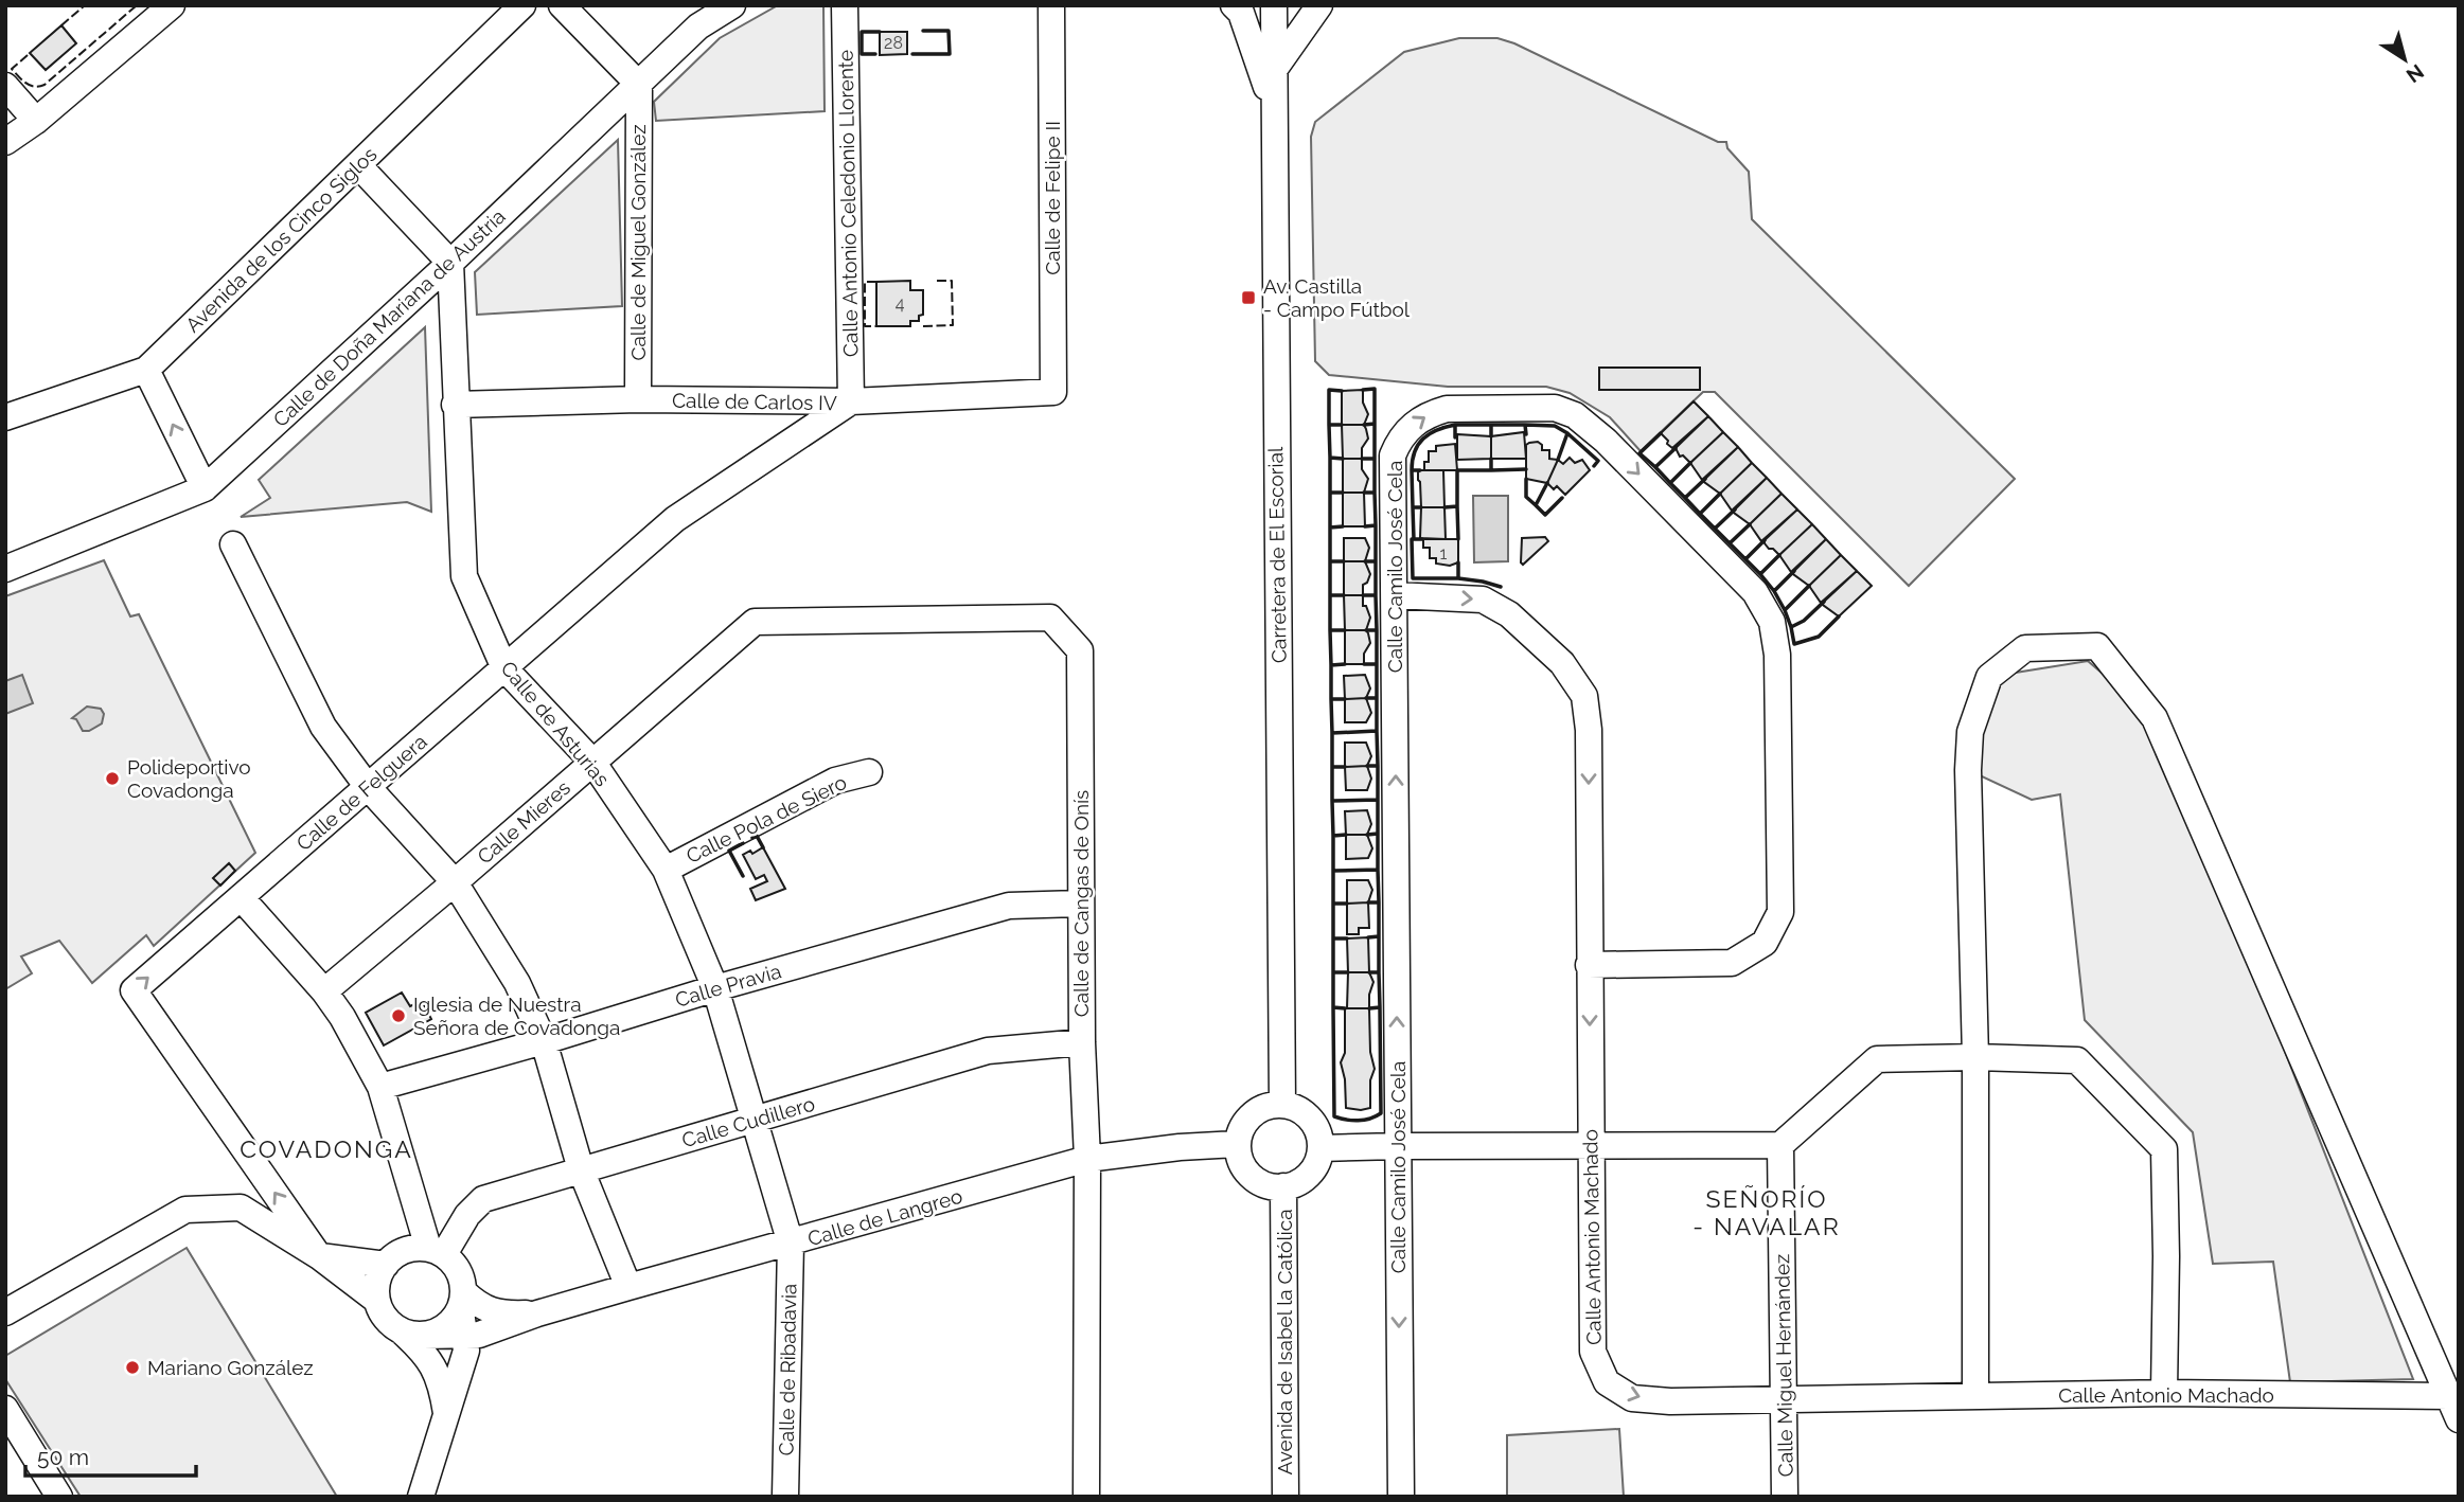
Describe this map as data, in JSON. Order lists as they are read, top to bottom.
{
  "streets": {
    "street": [
      "Calle de Felipe II",
      "Calle Antonio Celedonio Llorente",
      "Avenida de los Cinco Siglos",
      "Calle de Miguel González",
      "Calle de Doña Mariana de Austria",
      "Calle de Carlos IV",
      "Carretera de El Escorial",
      "Calle Camilo José Cela",
      "Calle de Asturias",
      "Calle de Felguera",
      "Calle Pola de Siero",
      "Calle Mieres",
      "Calle de Cangas de Onís",
      "Calle Pravia",
      "Calle Cudillero",
      "Calle de Langreo",
      "Calle Antonio Machado",
      "Avenida de Isabel la Católica",
      "Calle Miguel Hernández",
      "Calle de Ribadavia"
    ]
  },
  "crossings": [
    ["Calle de Felipe II", "Calle de Carlos IV"],
    ["Calle Antonio Celedonio Llorente", "Calle de Carlos IV"],
    ["Calle Antonio Celedonio Llorente", "Calle de Felguera"],
    ["Calle de Miguel González", "Calle de Doña Mariana de Austria"],
    ["Calle de Miguel González", "Calle de Carlos IV"],
    ["Calle de Doña Mariana de Austria", "Calle de Asturias"],
    ["Calle de Carlos IV", "Calle de Asturias"],
    ["Calle de Carlos IV", "Calle de Felguera"],
    ["Carretera de El Escorial", "Calle de Langreo"],
    ["Carretera de El Escorial", "Avenida de Isabel la Católica"],
    ["Calle Camilo José Cela", "Calle Antonio Machado"],
    ["Calle de Asturias", "Calle de Felguera"],
    ["Calle de Asturias", "Calle Pola de Siero"],
    ["Calle de Asturias", "Calle Mieres"],
    ["Calle de Asturias", "Calle Pravia"],
    ["Calle de Asturias", "Calle Cudillero"],
    ["Calle de Asturias", "Calle de Langreo"],
    ["Calle de Asturias", "Calle de Ribadavia"],
    ["Calle Mieres", "Calle de Cangas de Onís"],
    ["Calle de Cangas de Onís", "Calle Pravia"],
    ["Calle de Cangas de Onís", "Calle Cudillero"],
    ["Calle de Cangas de Onís", "Calle de Langreo"],
    ["Calle de Langreo", "Avenida de Isabel la Católica"],
    ["Calle de Langreo", "Calle de Ribadavia"],
    ["Calle Antonio Machado", "Calle Miguel Hernández"]
  ],
  "one_way": ["Calle Antonio Machado"],
  "districts": ["COVADONGA", "SEÑORÍO - NAVALAR"],
  "places": {
    "transit": ["Av. Castilla - Campo Fútbol"],
    "other": ["Polideportivo Covadonga", "Iglesia de Nuestra Señora de Covadonga", "Mariano González"]
  },
  "house_numbers": ["28", "4", "1"],
  "scale_bar": "50 m",
  "north": "bottom right"
}
